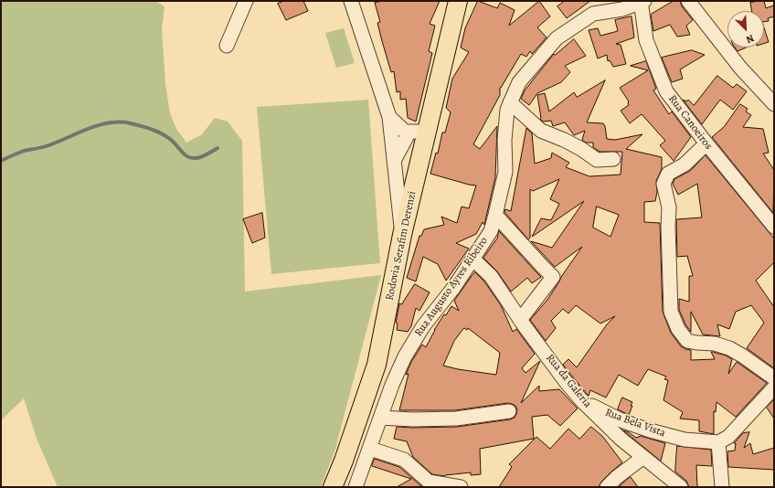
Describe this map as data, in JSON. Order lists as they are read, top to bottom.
{
  "streets": {
    "main road": ["Rodovia Serafim Derenzi"],
    "street": [
      "Rua Canoeiros",
      "Rua Augusto Ayres Ribeiro",
      "Rua da Galeria",
      "Rua Bela Vista"
    ]
  },
  "crossings": [
    ["Rua Canoeiros", "Rua Augusto Ayres Ribeiro"],
    ["Rua Augusto Ayres Ribeiro", "Rua da Galeria"],
    ["Rua da Galeria", "Rua Bela Vista"]
  ],
  "north": "bottom right"
}
